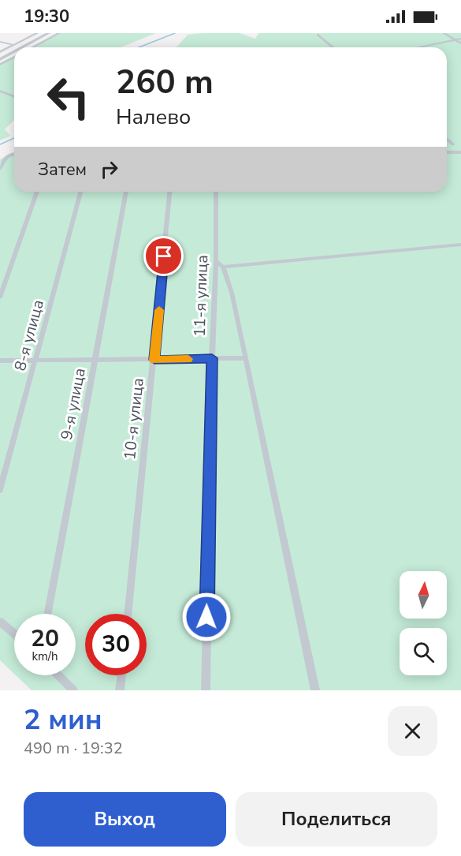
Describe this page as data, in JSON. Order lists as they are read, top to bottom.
{
  "streets": {
    "street": [
      "11-я улица",
      "8-я улица",
      "9-я улица",
      "10-я улица"
    ]
  },
  "north": "top",
  "page": {
    "status": "19:30",
    "turn": ["260 m", "Налево"],
    "then": "Затем",
    "speed": "20 km/h",
    "limit": "30",
    "heading": ["2 мин", "490 m · 19:32"],
    "buttons": ["Выход", "Поделиться"]
  }
}
